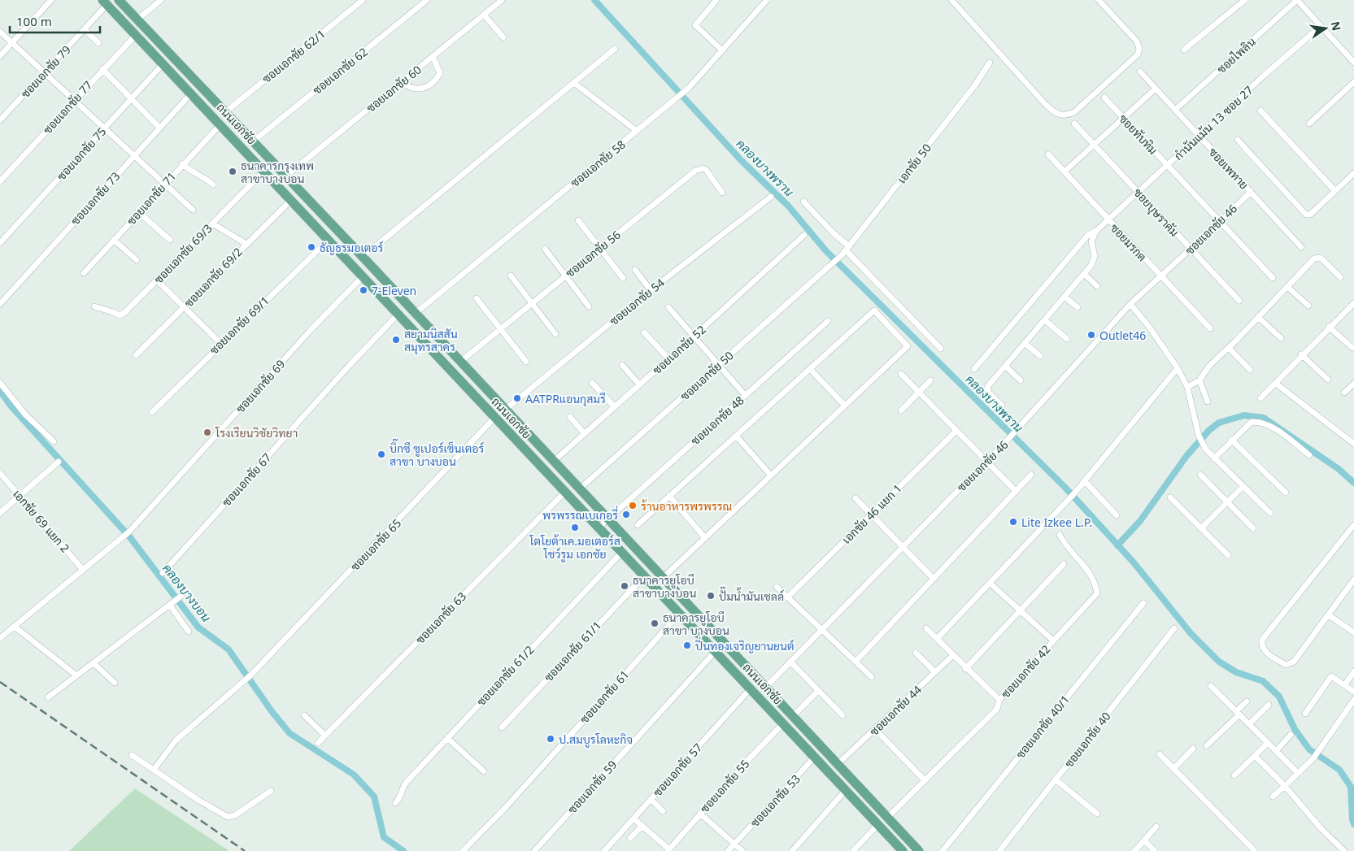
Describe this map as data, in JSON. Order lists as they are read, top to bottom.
{
  "streets": {
    "main road": ["ถนนเอกชัย"],
    "street": [
      "ซอยไพลิน",
      "ซอยเอกชัย 62/1",
      "ซอยเอกชัย 62",
      "ซอยเอกชัย 79",
      "ซอยเอกชัย 60",
      "ซอยเอกชัย 77",
      "กำนันแม้น 13 ซอย 27",
      "ซอยทับทิม",
      "ซอยเอกชัย 75",
      "ซอยเอกชัย 58",
      "เอกชัย 50",
      "ซอยเพทาย",
      "ซอยเอกชัย 73",
      "ซอยเอกชัย 71",
      "ซอยบุษราคัม",
      "ซอยเอกชัย 46",
      "ซอยมรกต",
      "ซอยเอกชัย 69/3",
      "ซอยเอกชัย 56",
      "ซอยเอกชัย 69/2",
      "ซอยเอกชัย 54",
      "ซอยเอกชัย 69/1",
      "ซอยเอกชัย 52",
      "ซอยเอกชัย 50",
      "ซอยเอกชัย 69",
      "ซอยเอกชัย 48",
      "ซอยเอกชัย 67",
      "เอกชัย 46 แยก 1",
      "เอกชัย 69 แยก 2",
      "ซอยเอกชัย 65",
      "ซอยเอกชัย 63",
      "ซอยเอกชัย 61/1",
      "ซอยเอกชัย 42",
      "ซอยเอกชัย 61/2",
      "ซอยเอกชัย 61",
      "ซอยเอกชัย 44",
      "ซอยเอกชัย 40/1",
      "ซอยเอกชัย 40",
      "ซอยเอกชัย 57",
      "ซอยเอกชัย 55",
      "ซอยเอกชัย 59",
      "ซอยเอกชัย 53"
    ]
  },
  "crossings": [
    ["ซอยไพลิน", "ซอยเพทาย"],
    ["ซอยเอกชัย 62/1", "ถนนเอกชัย"],
    ["ซอยเอกชัย 62", "ถนนเอกชัย"],
    ["ซอยเอกชัย 79", "ถนนเอกชัย"],
    ["ซอยเอกชัย 60", "ถนนเอกชัย"],
    ["ซอยเอกชัย 77", "ถนนเอกชัย"],
    ["กำนันแม้น 13 ซอย 27", "ซอยทับทิม"],
    ["กำนันแม้น 13 ซอย 27", "ซอยเพทาย"],
    ["กำนันแม้น 13 ซอย 27", "ซอยบุษราคัม"],
    ["กำนันแม้น 13 ซอย 27", "ซอยมรกต"],
    ["ถนนเอกชัย", "ซอยเอกชัย 75"],
    ["ถนนเอกชัย", "ซอยเอกชัย 58"],
    ["ถนนเอกชัย", "ซอยเอกชัย 73"],
    ["ถนนเอกชัย", "ซอยเอกชัย 71"],
    ["ถนนเอกชัย", "ซอยเอกชัย 46"],
    ["ถนนเอกชัย", "ซอยเอกชัย 69/3"],
    ["ถนนเอกชัย", "ซอยเอกชัย 56"],
    ["ถนนเอกชัย", "ซอยเอกชัย 69/2"],
    ["ถนนเอกชัย", "ซอยเอกชัย 54"],
    ["ถนนเอกชัย", "ซอยเอกชัย 69/1"],
    ["ถนนเอกชัย", "ซอยเอกชัย 52"],
    ["ถนนเอกชัย", "ซอยเอกชัย 50"],
    ["ถนนเอกชัย", "ซอยเอกชัย 69"],
    ["ถนนเอกชัย", "ซอยเอกชัย 48"],
    ["ถนนเอกชัย", "ซอยเอกชัย 67"],
    ["ถนนเอกชัย", "ซอยเอกชัย 65"],
    ["ถนนเอกชัย", "ซอยเอกชัย 63"],
    ["ถนนเอกชัย", "ซอยเอกชัย 61/1"],
    ["ถนนเอกชัย", "ซอยเอกชัย 42"],
    ["ถนนเอกชัย", "ซอยเอกชัย 61/2"],
    ["ถนนเอกชัย", "ซอยเอกชัย 61"],
    ["ถนนเอกชัย", "ซอยเอกชัย 44"],
    ["ถนนเอกชัย", "ซอยเอกชัย 57"],
    ["ถนนเอกชัย", "ซอยเอกชัย 55"],
    ["ถนนเอกชัย", "ซอยเอกชัย 59"],
    ["ถนนเอกชัย", "ซอยเอกชัย 53"],
    ["ซอยทับทิม", "ซอยเอกชัย 46"],
    ["เอกชัย 50", "ซอยเอกชัย 50"],
    ["ซอยเพทาย", "ซอยเอกชัย 46"],
    ["ซอยบุษราคัม", "ซอยเอกชัย 46"],
    ["ซอยเอกชัย 46", "ซอยมรกต"],
    ["ซอยเอกชัย 69", "เอกชัย 69 แยก 2"]
  ],
  "water": ["คลองบางพราน", "คลองบางบอน"],
  "places": [
    "ธนาคารกรุงเทพ สาขาบางบอน",
    "ธัญธรมอเตอร์",
    "7-Eleven",
    "Outlet46",
    "สยามนิสสัน สมุทรสาคร",
    "AATPRแอนกุสมรี",
    "โรงเรียนวิชัยวิทยา",
    "บิ๊กซี ซูเปอร์เซ็นเตอร์ สาขา บางบอน",
    "ร้านอาหารพรพรรณ",
    "พรพรรณเบเกอรี่",
    "Lite Izkee L.P.",
    "โตโยต้าเค.มอเตอร์ส โชว์รูม เอกชัย",
    "ธนาคารยูโอบี สาขาบางบอน",
    "ปั๊มน้ำมันเชลล์",
    "ธนาคารยูโอบี สาขา บางบอน",
    "ปิ่นทองเจริญยานยนต์",
    "ป.สมบูรโลหะกิจ"
  ],
  "scale_bar": "100 m",
  "north": "right"
}
